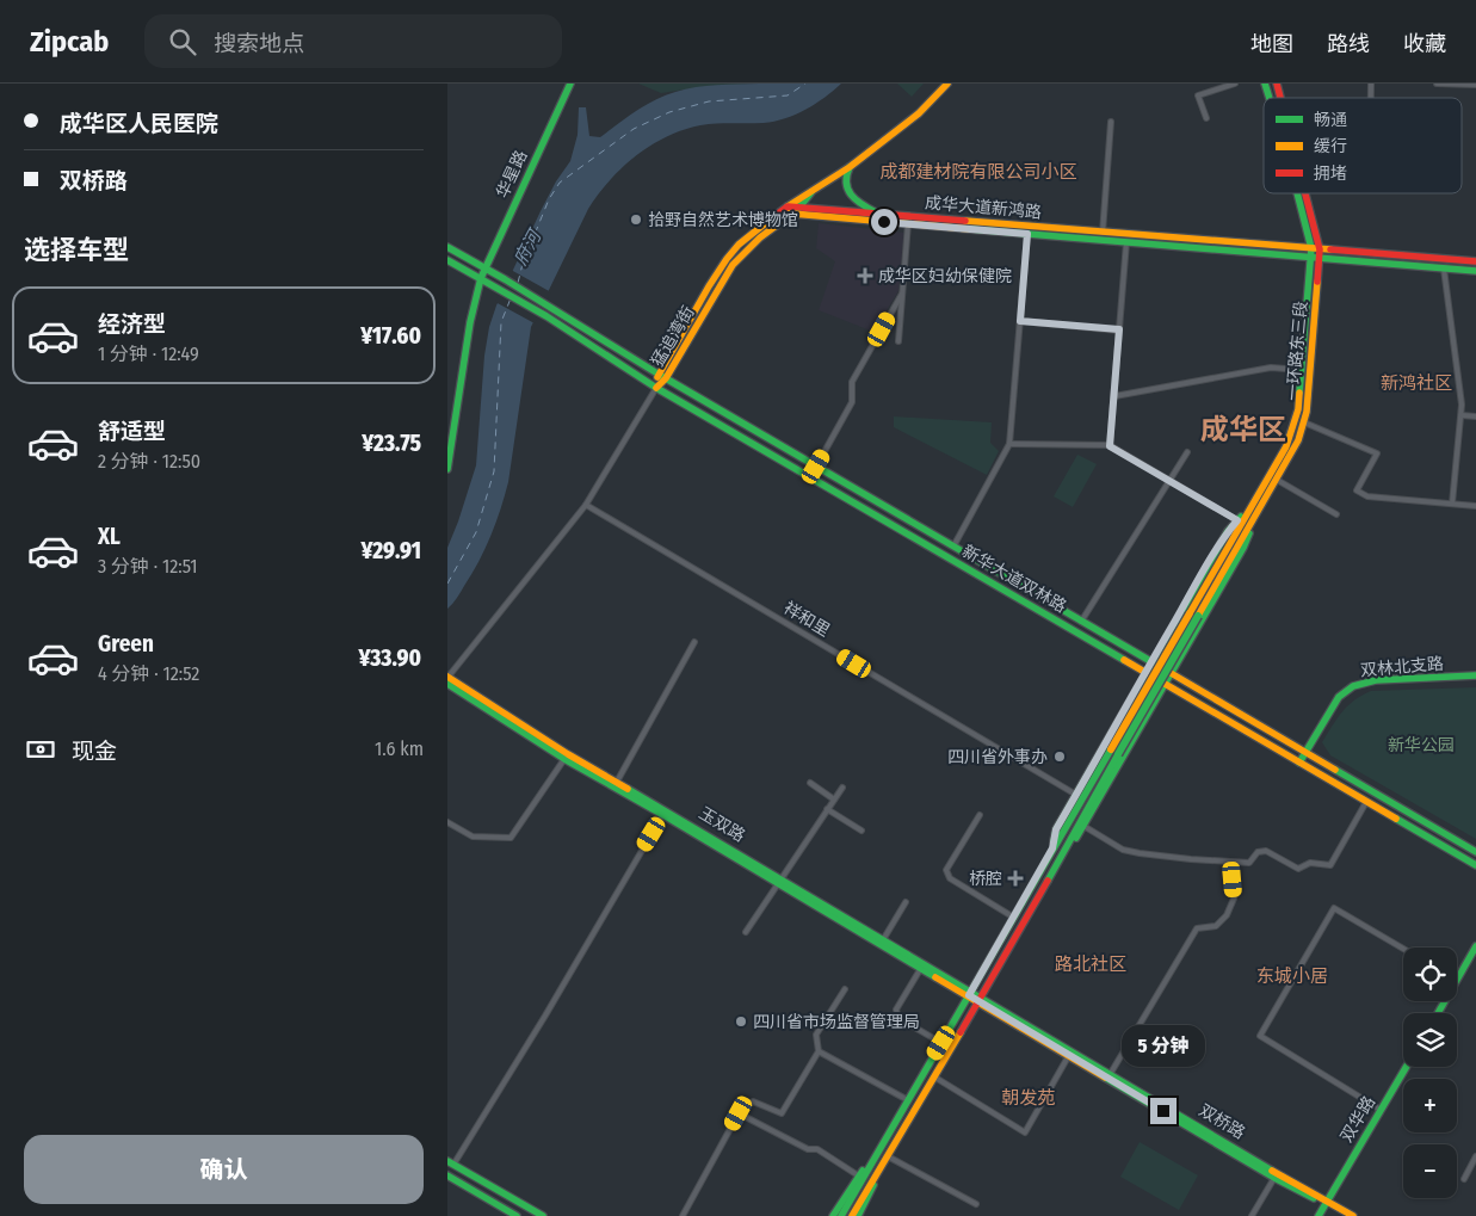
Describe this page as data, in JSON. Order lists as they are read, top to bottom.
{
  "streets": {
    "main road": [
      "华星路",
      "成华大道新鸿路",
      "猛追湾街",
      "一环路东三段",
      "新华大道双林路",
      "双林北支路",
      "玉双路",
      "双华路",
      "双桥路"
    ],
    "street": ["祥和里"]
  },
  "crossings": [
    ["华星路", "新华大道双林路"],
    ["成华大道新鸿路", "猛追湾街"],
    ["成华大道新鸿路", "一环路东三段"],
    ["猛追湾街", "新华大道双林路"],
    ["新华大道双林路", "双林北支路"],
    ["玉双路", "双桥路"],
    ["双华路", "双桥路"]
  ],
  "districts": [
    "成都建材院有限公司小区",
    "新鸿社区",
    "成华区",
    "路北社区",
    "东城小居",
    "朝发苑"
  ],
  "water": ["府河"],
  "parks": ["新华公园"],
  "places": {
    "other": ["拾野自然艺术博物馆", "四川省外事办", "四川省市场监督管理局"],
    "health": ["成华区妇幼保健院", "桥腔"]
  },
  "legend": ["畅通", "缓行", "拥堵"],
  "page": {
    "header": "Zipcab",
    "search": "搜索地点",
    "nav": ["地图", "路线", "收藏"],
    "banner": ["成华区人民医院", "双桥路"],
    "heading": "选择车型",
    "list": [
      {
        "name": "经济型",
        "note": "1 分钟 · 12:49",
        "value": "¥17.60"
      },
      {
        "name": "舒适型",
        "note": "2 分钟 · 12:50",
        "value": "¥23.75"
      },
      {
        "name": "XL",
        "note": "3 分钟 · 12:51",
        "value": "¥29.91"
      },
      {
        "name": "Green",
        "note": "4 分钟 · 12:52",
        "value": "¥33.90"
      }
    ],
    "pay": ["现金", "1.6 km"],
    "map_buttons": ["+", "−"],
    "bubble": "5 分钟",
    "buttons": "确认"
  }
}
